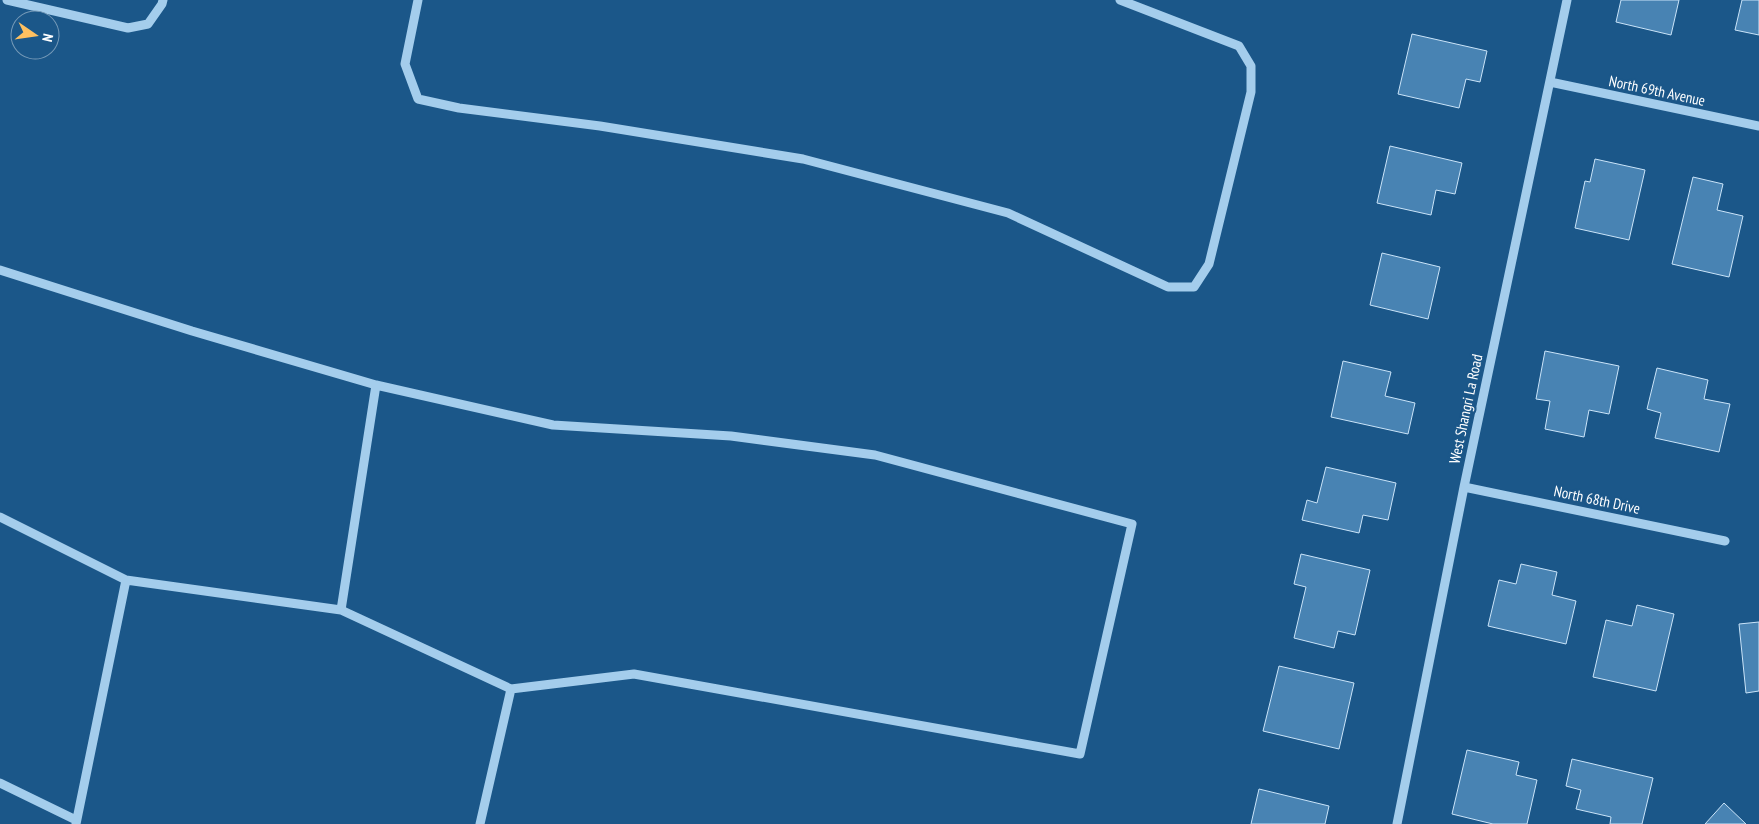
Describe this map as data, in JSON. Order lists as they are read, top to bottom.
{
  "streets": {
    "street": ["North 69th Avenue", "West Shangri La Road", "North 68th Drive"]
  },
  "crossings": [
    ["North 69th Avenue", "West Shangri La Road"],
    ["West Shangri La Road", "North 68th Drive"]
  ],
  "north": "right"
}
